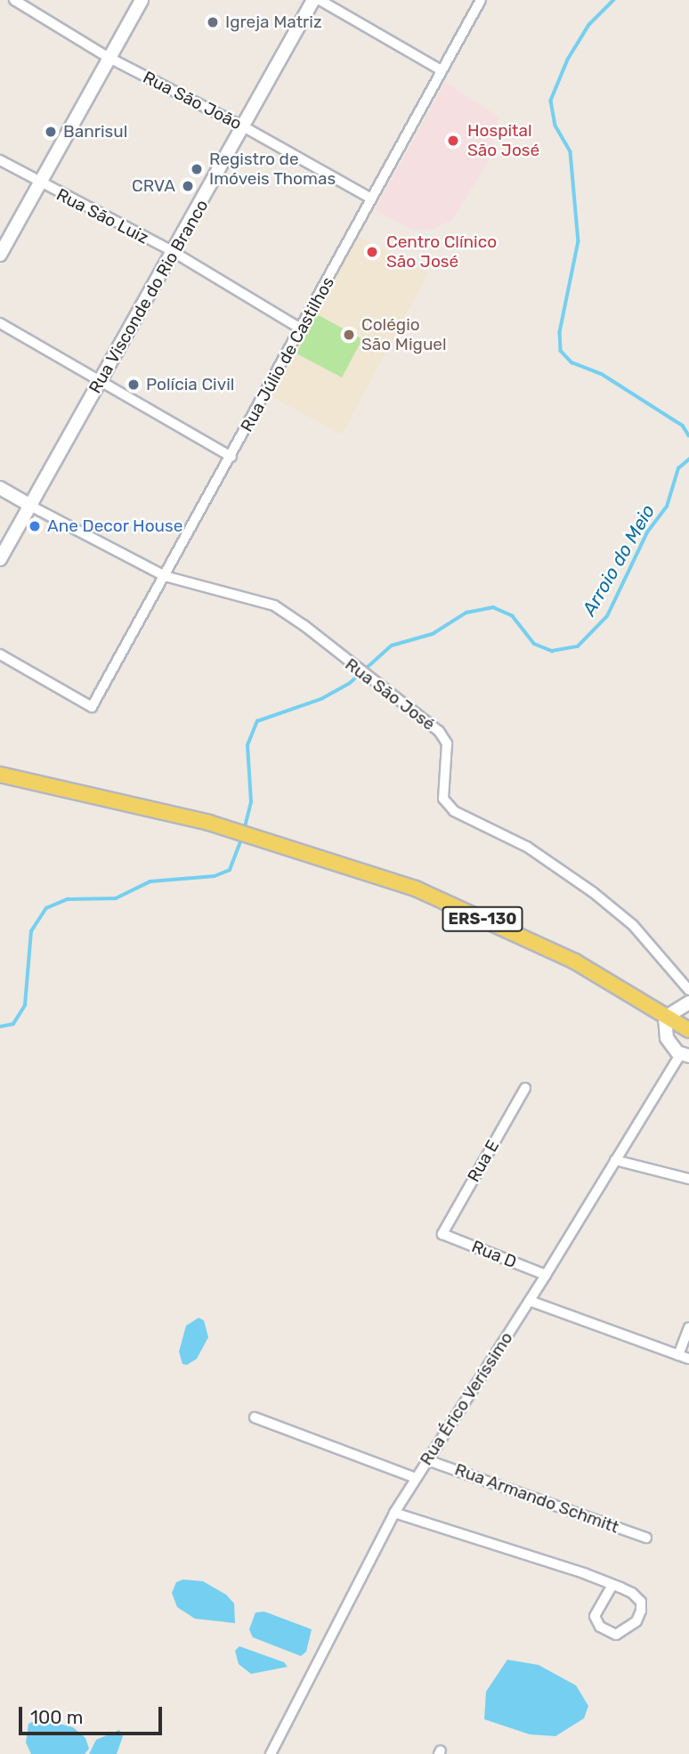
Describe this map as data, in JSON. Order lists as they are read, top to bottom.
{
  "streets": {
    "main road": ["ERS-130"],
    "street": [
      "Rua São João",
      "Rua São Luiz",
      "Rua Visconde do Rio Branco",
      "Rua Júlio de Castilhos",
      "Rua São José",
      "Rua E",
      "Rua D",
      "Rua Érico Veríssimo",
      "Rua Armando Schmitt"
    ]
  },
  "crossings": [
    ["Rua São João", "Rua Visconde do Rio Branco"],
    ["Rua São João", "Rua Júlio de Castilhos"],
    ["Rua São Luiz", "Rua Visconde do Rio Branco"],
    ["Rua São Luiz", "Rua Júlio de Castilhos"],
    ["Rua Visconde do Rio Branco", "Rua São José"],
    ["Rua Júlio de Castilhos", "Rua São José"],
    ["Rua E", "Rua D"],
    ["Rua D", "Rua Érico Veríssimo"],
    ["Rua Érico Veríssimo", "Rua Armando Schmitt"]
  ],
  "water": ["Arroio do Meio"],
  "places": [
    "Igreja Matriz",
    "Banrisul",
    "Hospital São José",
    "Registro de Imóveis Thomas",
    "CRVA",
    "Centro Clínico São José",
    "Colégio São Miguel",
    "Polícia Civil",
    "Ane Decor House"
  ],
  "scale_bar": "100 m"
}
